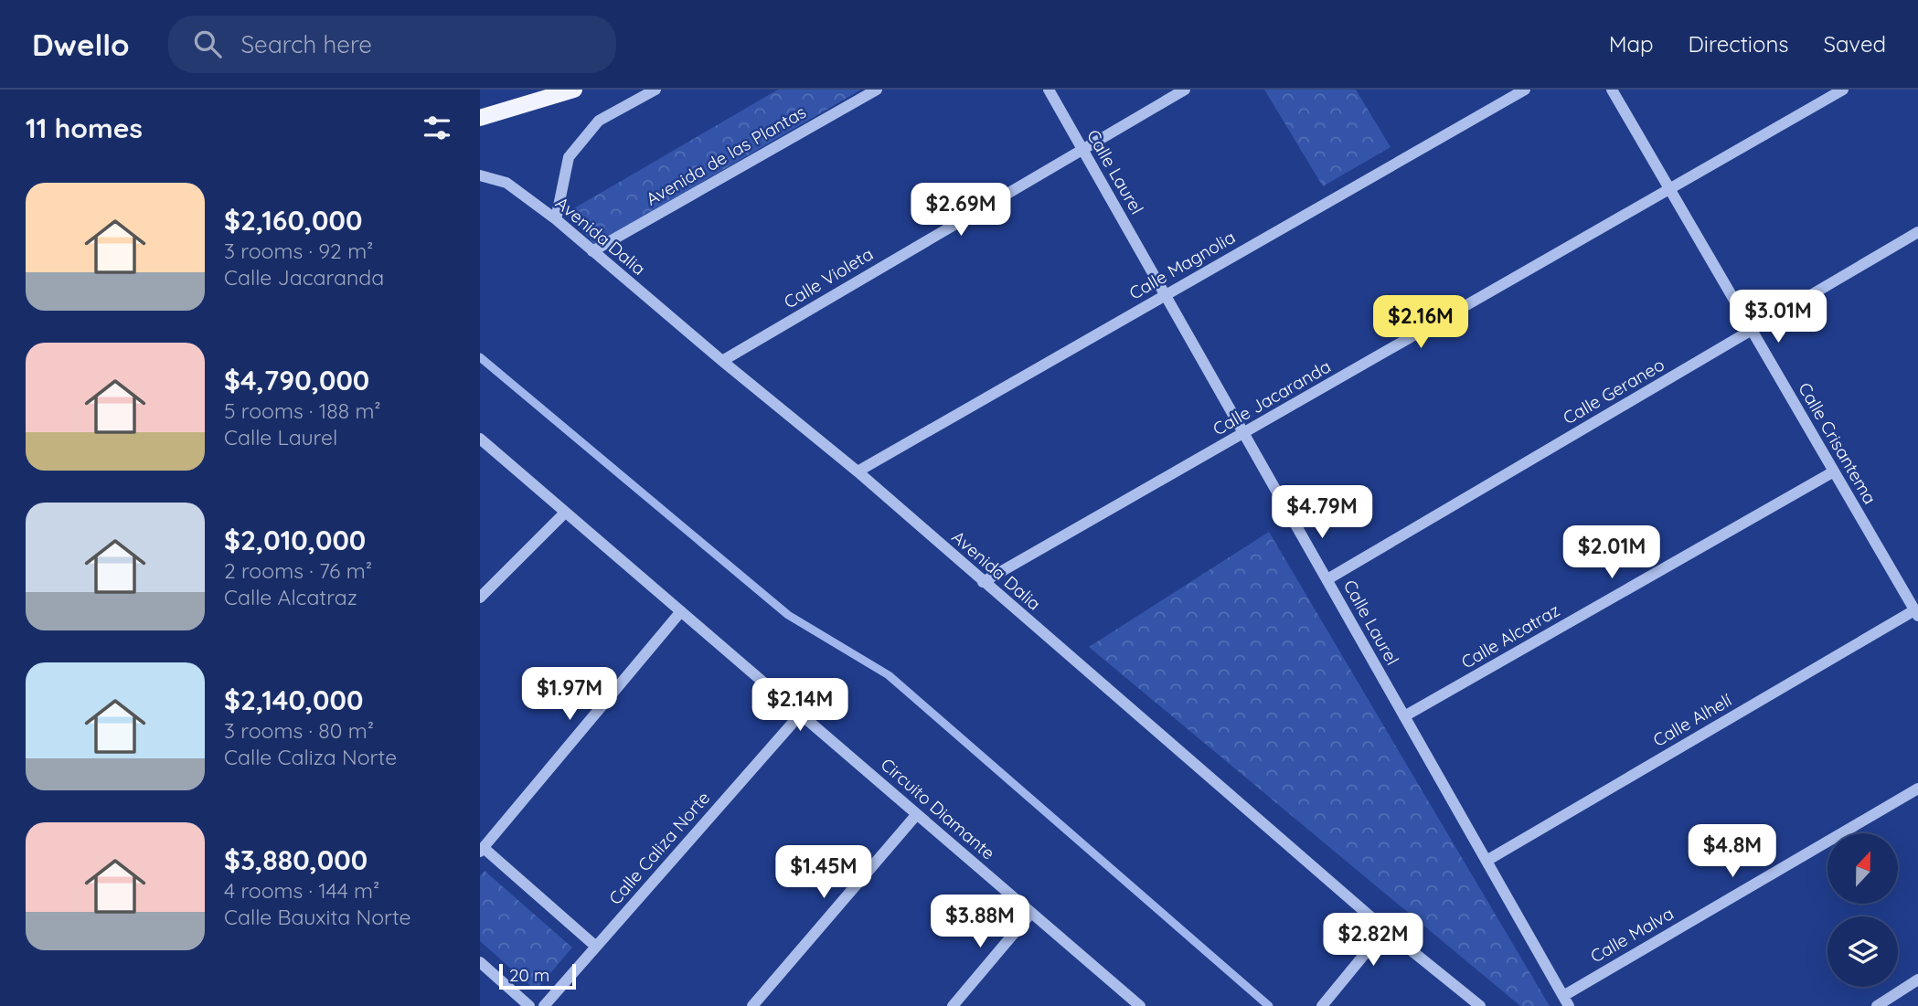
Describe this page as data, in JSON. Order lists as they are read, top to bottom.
{
  "streets": {
    "street": [
      "Avenida de las Plantas",
      "Calle Laurel",
      "Avenida Dalia",
      "Calle Magnolia",
      "Calle Violeta",
      "Calle Geraneo",
      "Calle Jacaranda",
      "Calle Crisantema",
      "Calle Alcatraz",
      "Calle Alhelí",
      "Circuito Diamante",
      "Calle Caliza Norte",
      "Calle Malva"
    ]
  },
  "crossings": [
    ["Avenida de las Plantas", "Avenida Dalia"],
    ["Calle Laurel", "Calle Magnolia"],
    ["Calle Laurel", "Calle Violeta"],
    ["Calle Laurel", "Calle Geraneo"],
    ["Calle Laurel", "Calle Jacaranda"],
    ["Calle Laurel", "Calle Alcatraz"],
    ["Calle Laurel", "Calle Alhelí"],
    ["Calle Laurel", "Calle Malva"],
    ["Avenida Dalia", "Calle Magnolia"],
    ["Avenida Dalia", "Calle Violeta"],
    ["Avenida Dalia", "Calle Jacaranda"],
    ["Calle Geraneo", "Calle Crisantema"],
    ["Calle Jacaranda", "Calle Crisantema"],
    ["Calle Crisantema", "Calle Alcatraz"],
    ["Calle Crisantema", "Calle Alhelí"],
    ["Circuito Diamante", "Calle Caliza Norte"]
  ],
  "scale_bar": "20 m",
  "north": "top",
  "page": {
    "header": "Dwello",
    "search": "Search here",
    "nav": ["Map", "Directions", "Saved"],
    "heading": "11 homes",
    "list": [
      {
        "name": "$2,160,000",
        "note": "3 rooms · 92 m² · Calle Jacaranda"
      },
      {
        "name": "$4,790,000",
        "note": "5 rooms · 188 m² · Calle Laurel"
      },
      {
        "name": "$2,010,000",
        "note": "2 rooms · 76 m² · Calle Alcatraz"
      },
      {
        "name": "$2,140,000",
        "note": "3 rooms · 80 m² · Calle Caliza Norte"
      },
      {
        "name": "$3,880,000",
        "note": "4 rooms · 144 m² · Calle Bauxita Norte"
      }
    ],
    "price": [
      "$2.69M",
      "$3.01M",
      "$2.16M",
      "$4.79M",
      "$2.01M",
      "$1.97M",
      "$2.14M",
      "$4.8M",
      "$1.45M",
      "$3.88M",
      "$2.82M"
    ],
    "scale": "20 m"
  }
}
